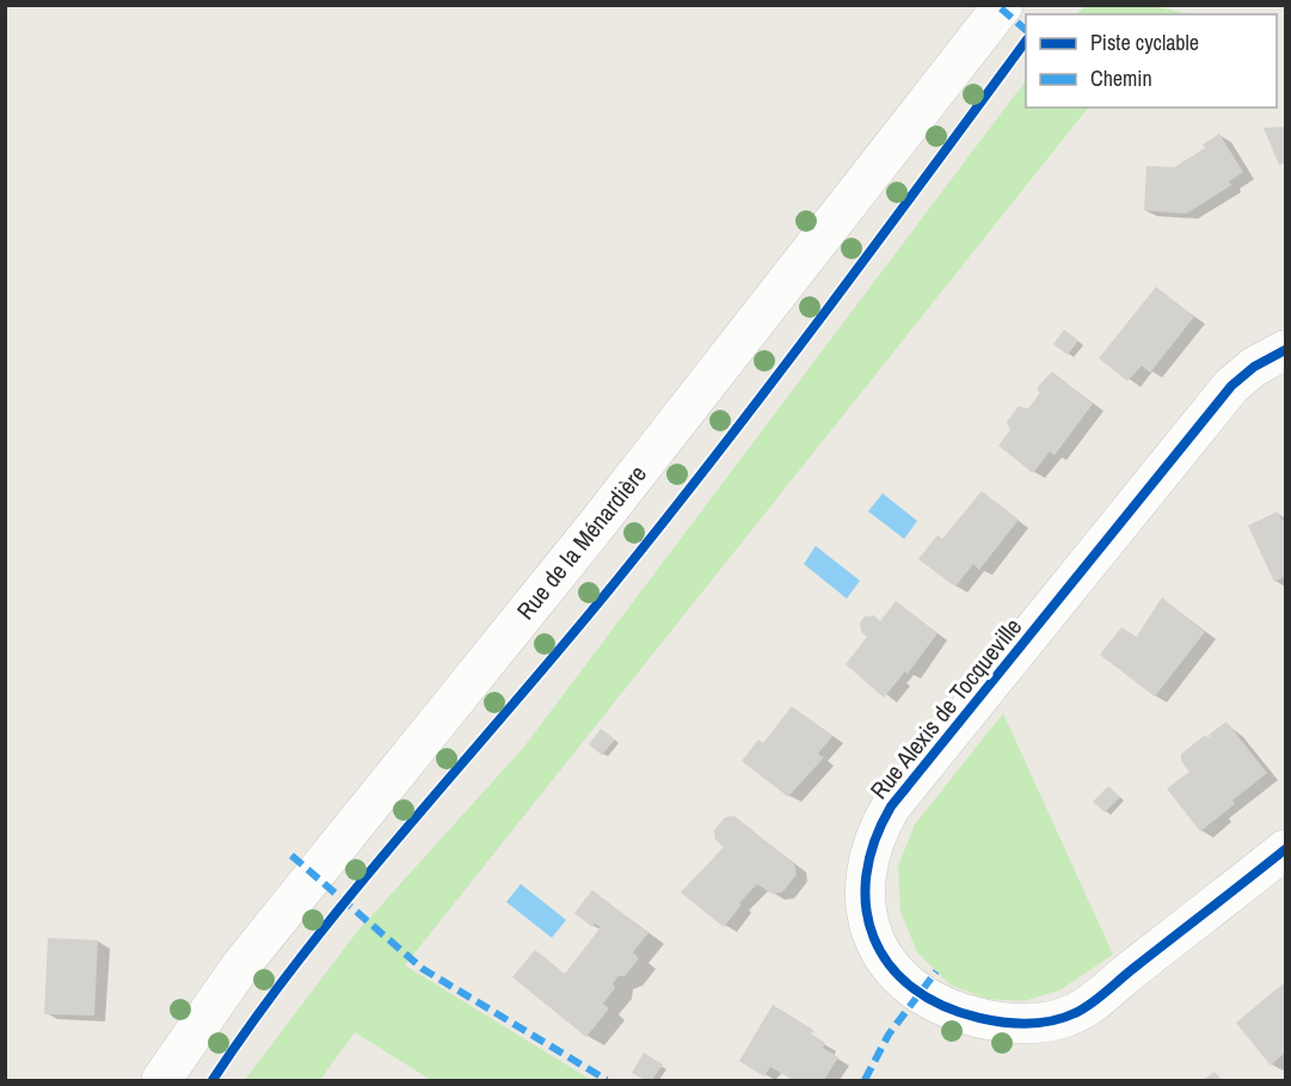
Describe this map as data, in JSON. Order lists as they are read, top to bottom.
{
  "streets": {
    "main road": ["Rue de la Ménardière", "Rue Alexis de Tocqueville"]
  },
  "legend": ["Piste cyclable", "Chemin"]
}
